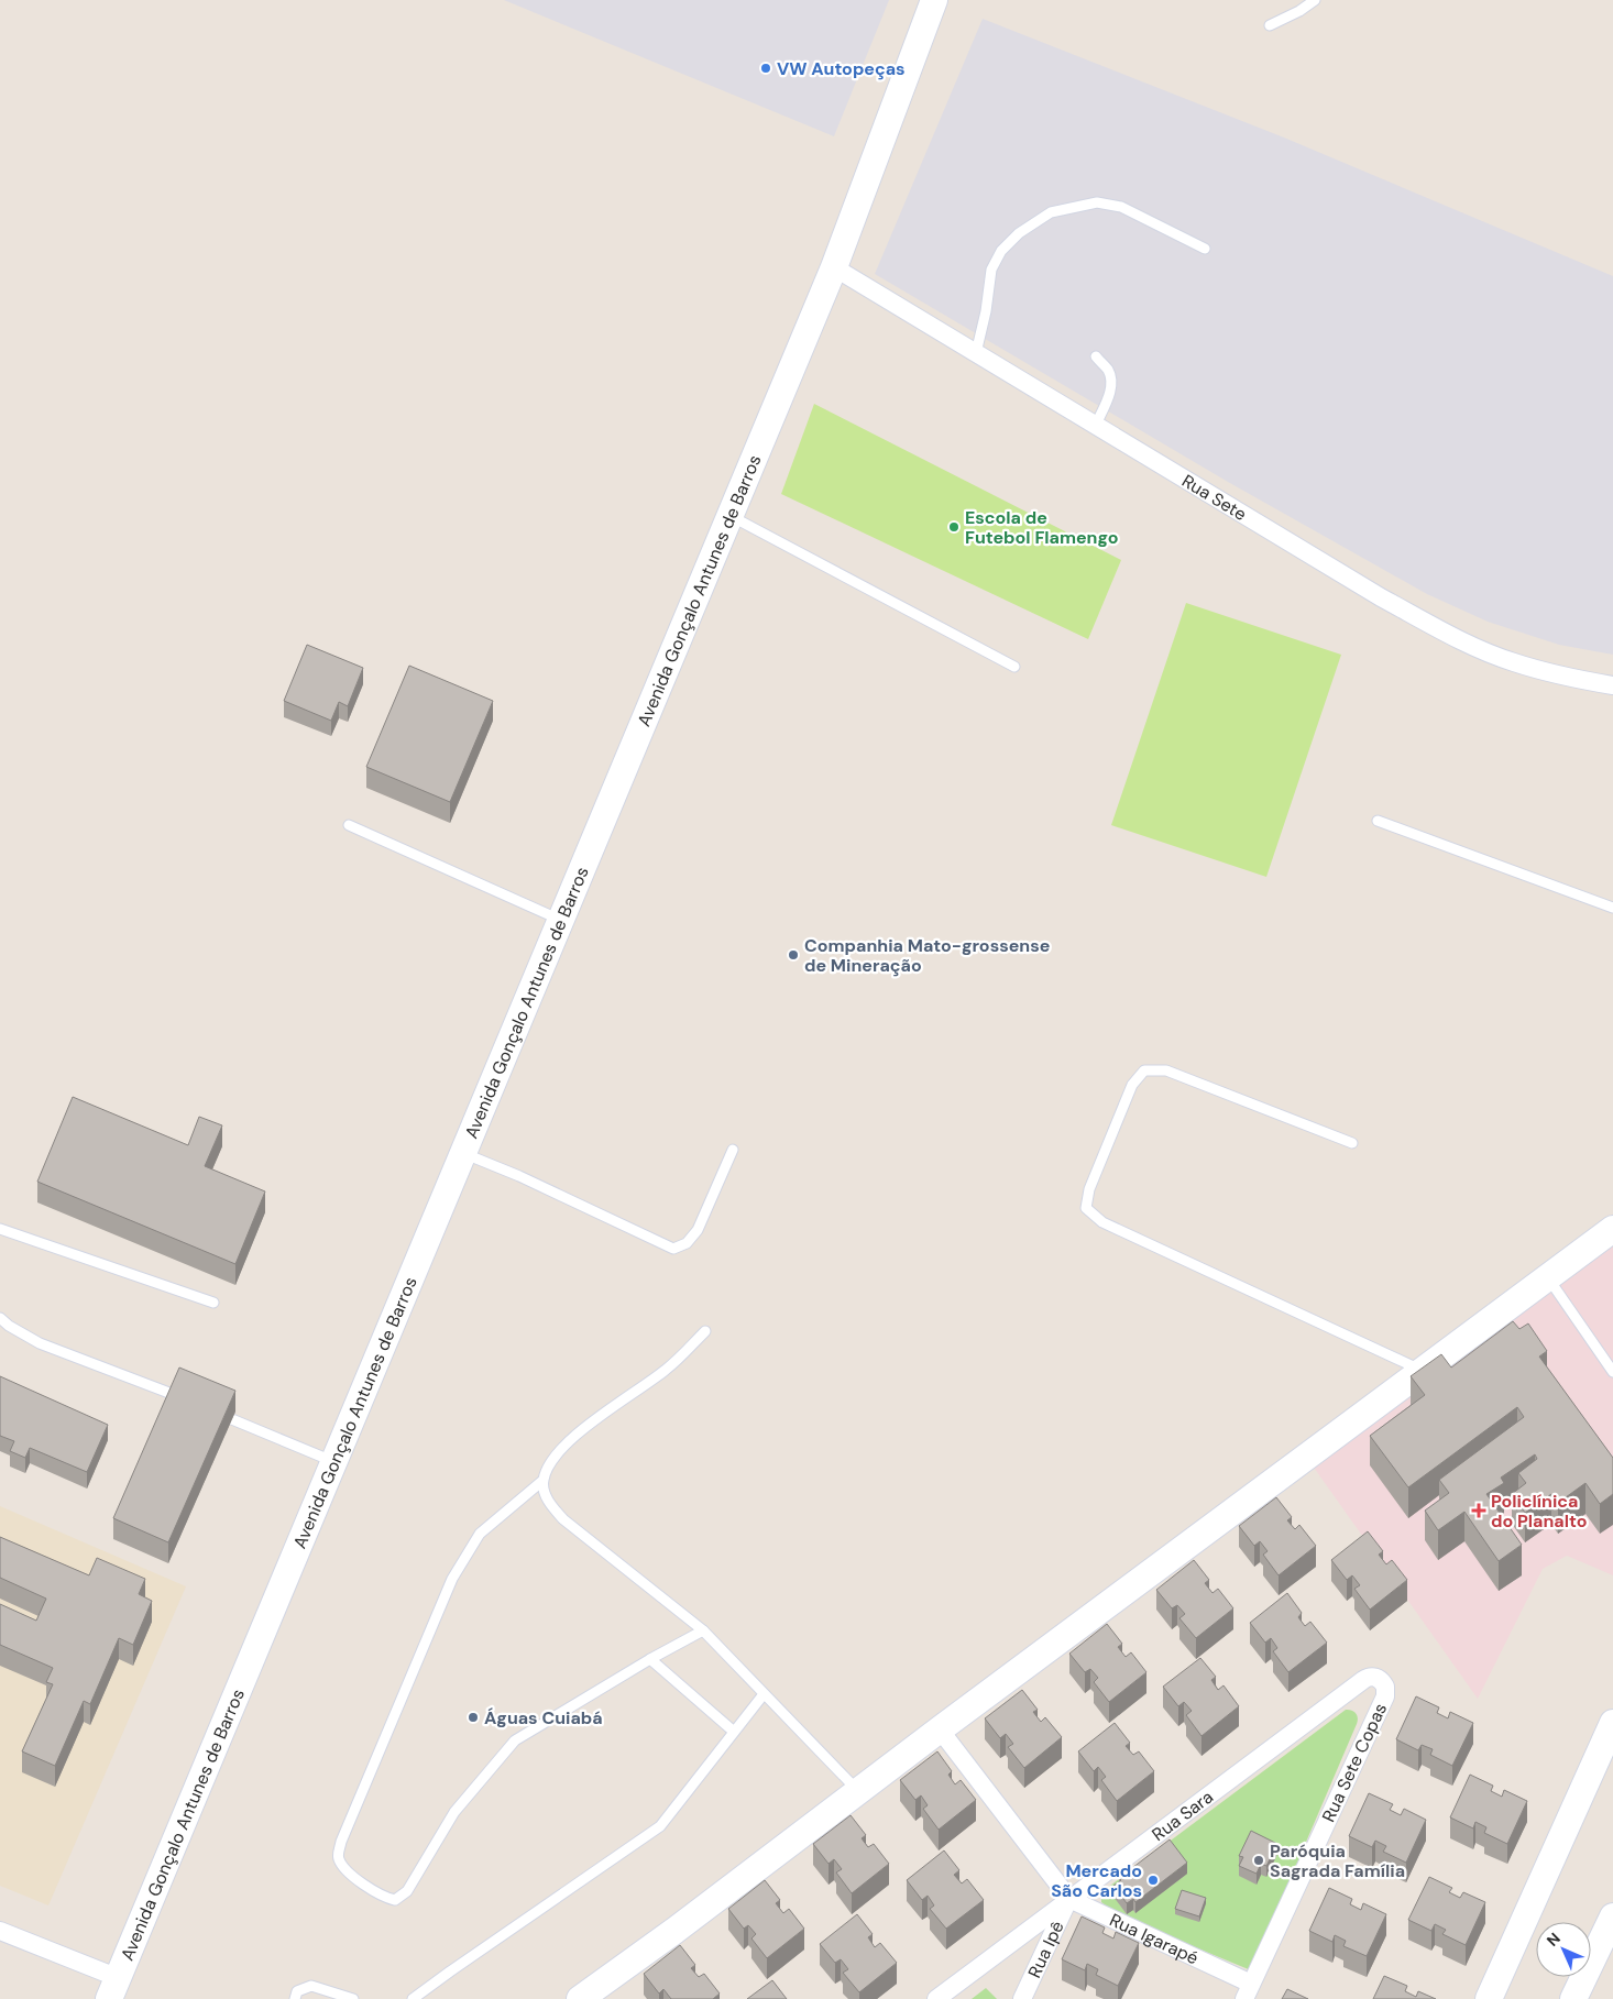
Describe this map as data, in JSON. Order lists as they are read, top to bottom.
{
  "streets": {
    "street": [
      "Rua Sete",
      "Avenida Gonçalo Antunes de Barros",
      "Rua Sete Copas",
      "Rua Sara",
      "Rua Igarapé",
      "Rua Ipê"
    ]
  },
  "crossings": [
    ["Rua Sete", "Avenida Gonçalo Antunes de Barros"],
    ["Rua Sete Copas", "Rua Sara"],
    ["Rua Sete Copas", "Rua Igarapé"],
    ["Rua Sara", "Rua Igarapé"],
    ["Rua Sara", "Rua Ipê"],
    ["Rua Igarapé", "Rua Ipê"]
  ],
  "places": {
    "other": [
      "VW Autopeças",
      "Escola de Futebol Flamengo",
      "Companhia Mato-grossense de Mineração",
      "Águas Cuiabá",
      "Paróquia Sagrada Família",
      "Mercado São Carlos"
    ],
    "health": ["Policlínica do Planalto"]
  },
  "north": "top left"
}
